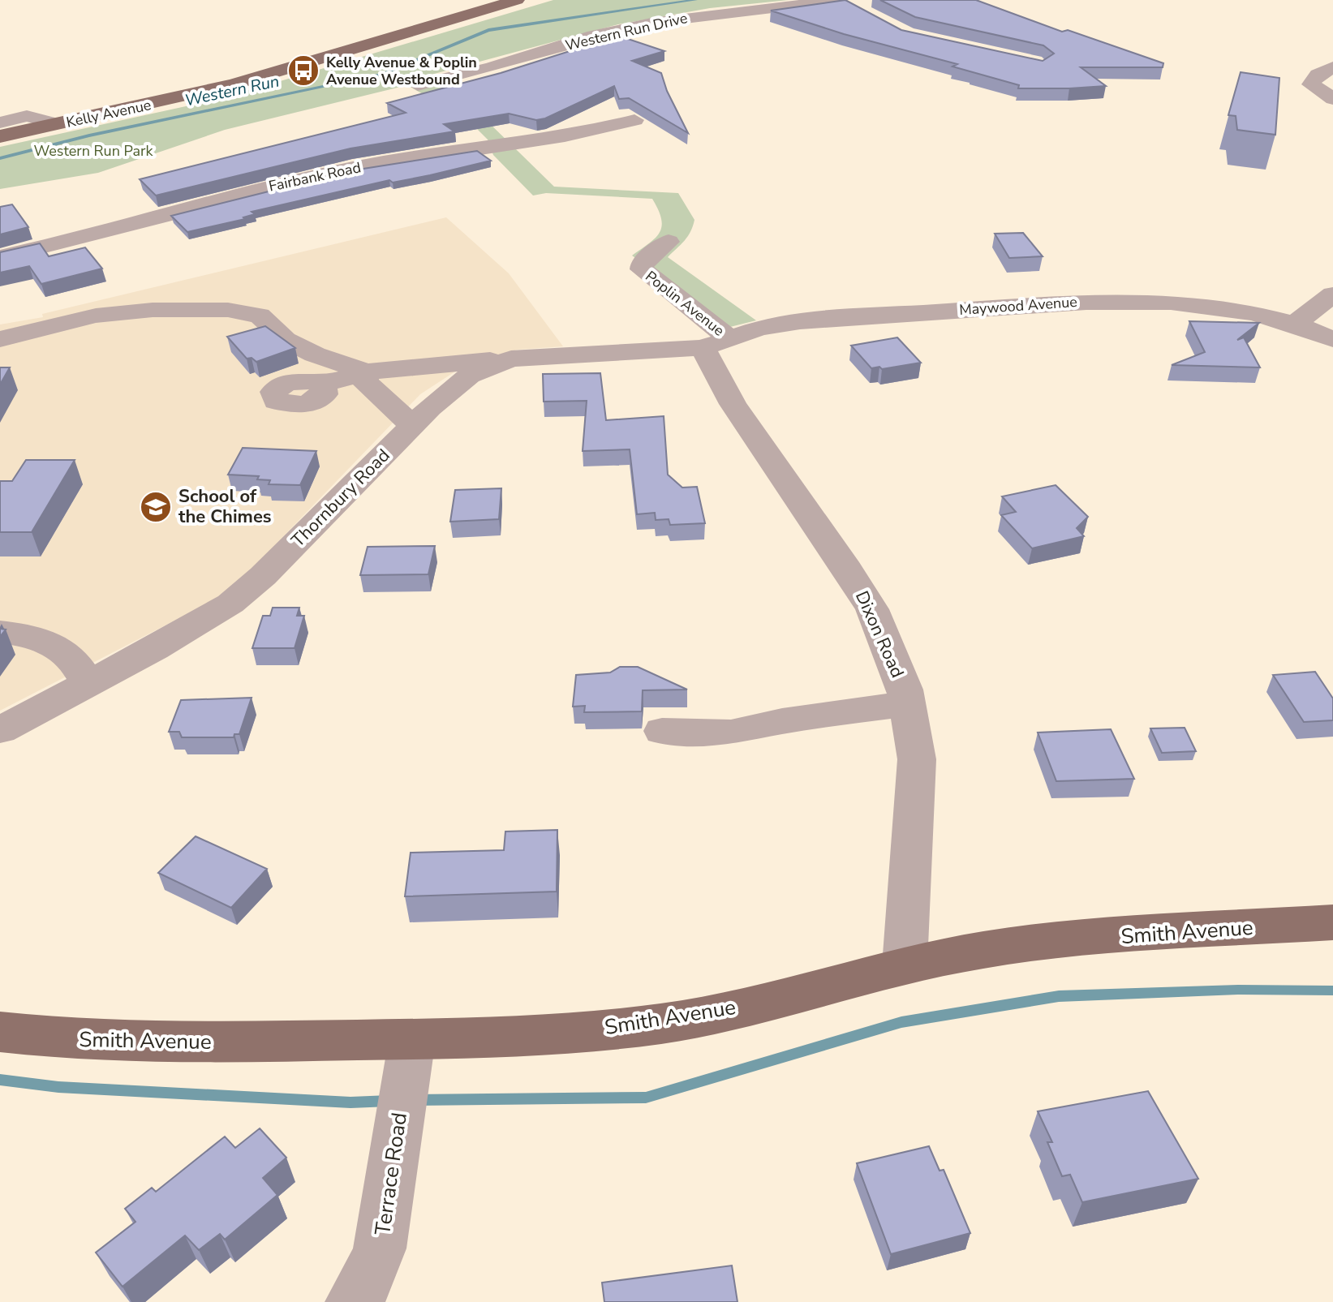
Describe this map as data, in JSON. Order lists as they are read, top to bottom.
{
  "streets": {
    "main road": ["Kelly Avenue", "Smith Avenue"],
    "street": [
      "Western Run Drive",
      "Fairbank Road",
      "Poplin Avenue",
      "Maywood Avenue",
      "Thornbury Road",
      "Dixon Road",
      "Terrace Road"
    ]
  },
  "crossings": [
    ["Poplin Avenue", "Maywood Avenue"],
    ["Poplin Avenue", "Thornbury Road"],
    ["Poplin Avenue", "Dixon Road"],
    ["Maywood Avenue", "Thornbury Road"],
    ["Maywood Avenue", "Dixon Road"],
    ["Thornbury Road", "Dixon Road"],
    ["Dixon Road", "Smith Avenue"],
    ["Smith Avenue", "Terrace Road"]
  ],
  "water": ["Western Run"],
  "parks": ["Western Run Park"],
  "places": {
    "bus stop": ["Kelly Avenue & Poplin Avenue Westbound"],
    "school or university": ["School of the Chimes"]
  }
}
